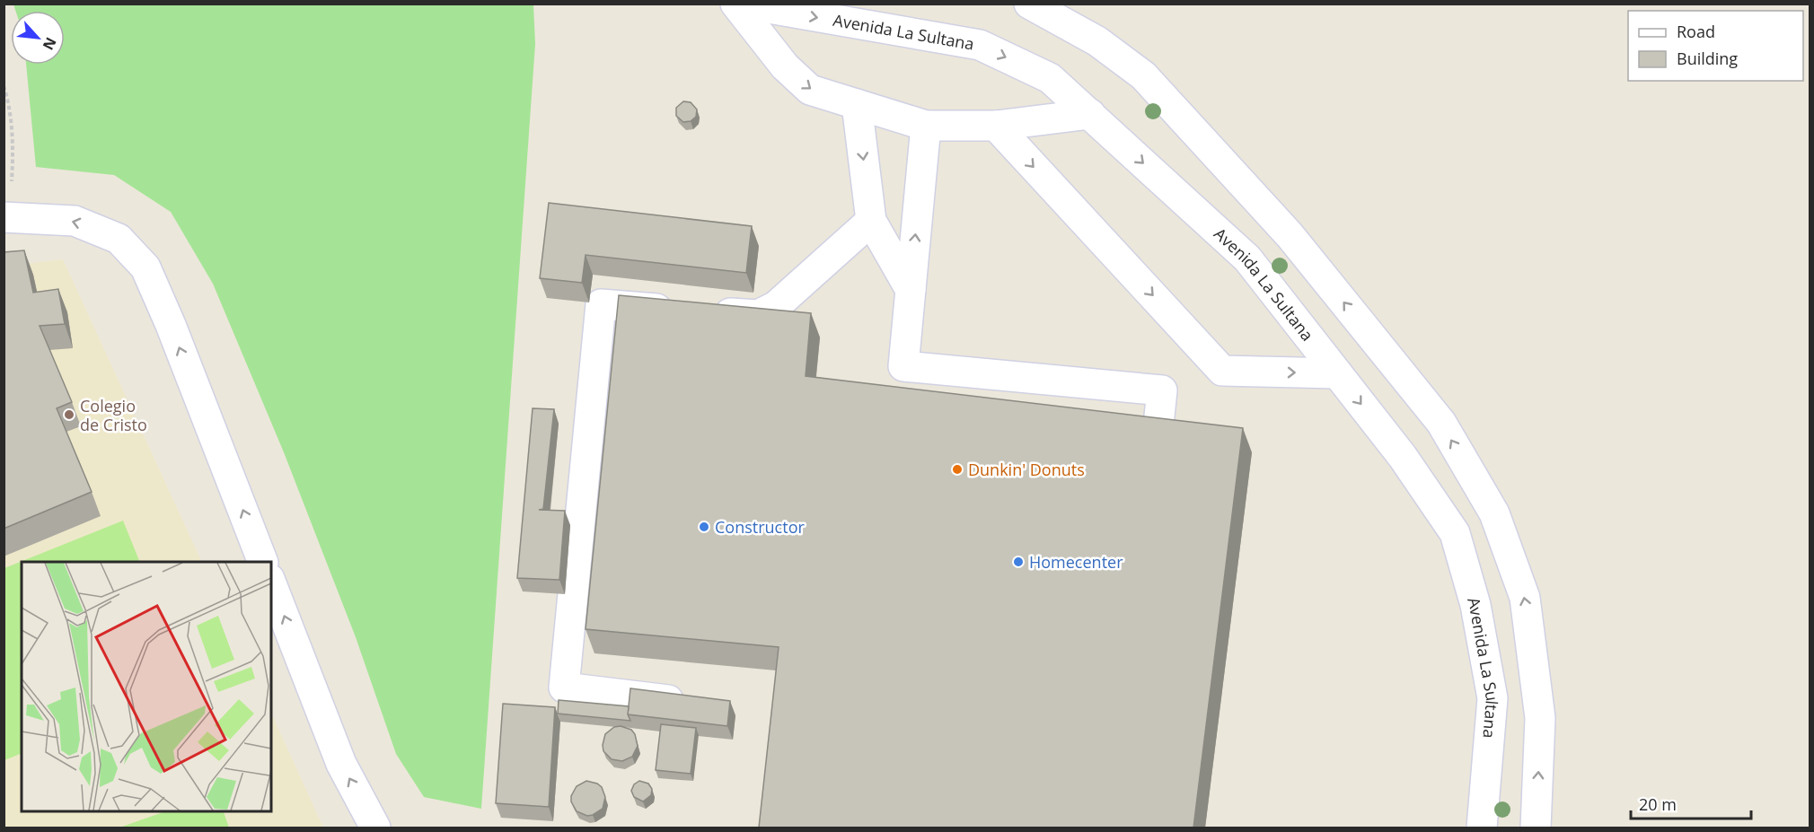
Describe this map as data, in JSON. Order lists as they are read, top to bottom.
{
  "streets": {
    "street": ["Avenida La Sultana"]
  },
  "places": [
    "Colegio de Cristo",
    "Dunkin' Donuts",
    "Constructor",
    "Homecenter"
  ],
  "legend": ["Road", "Building"],
  "scale_bar": "20 m",
  "north": "bottom right"
}
